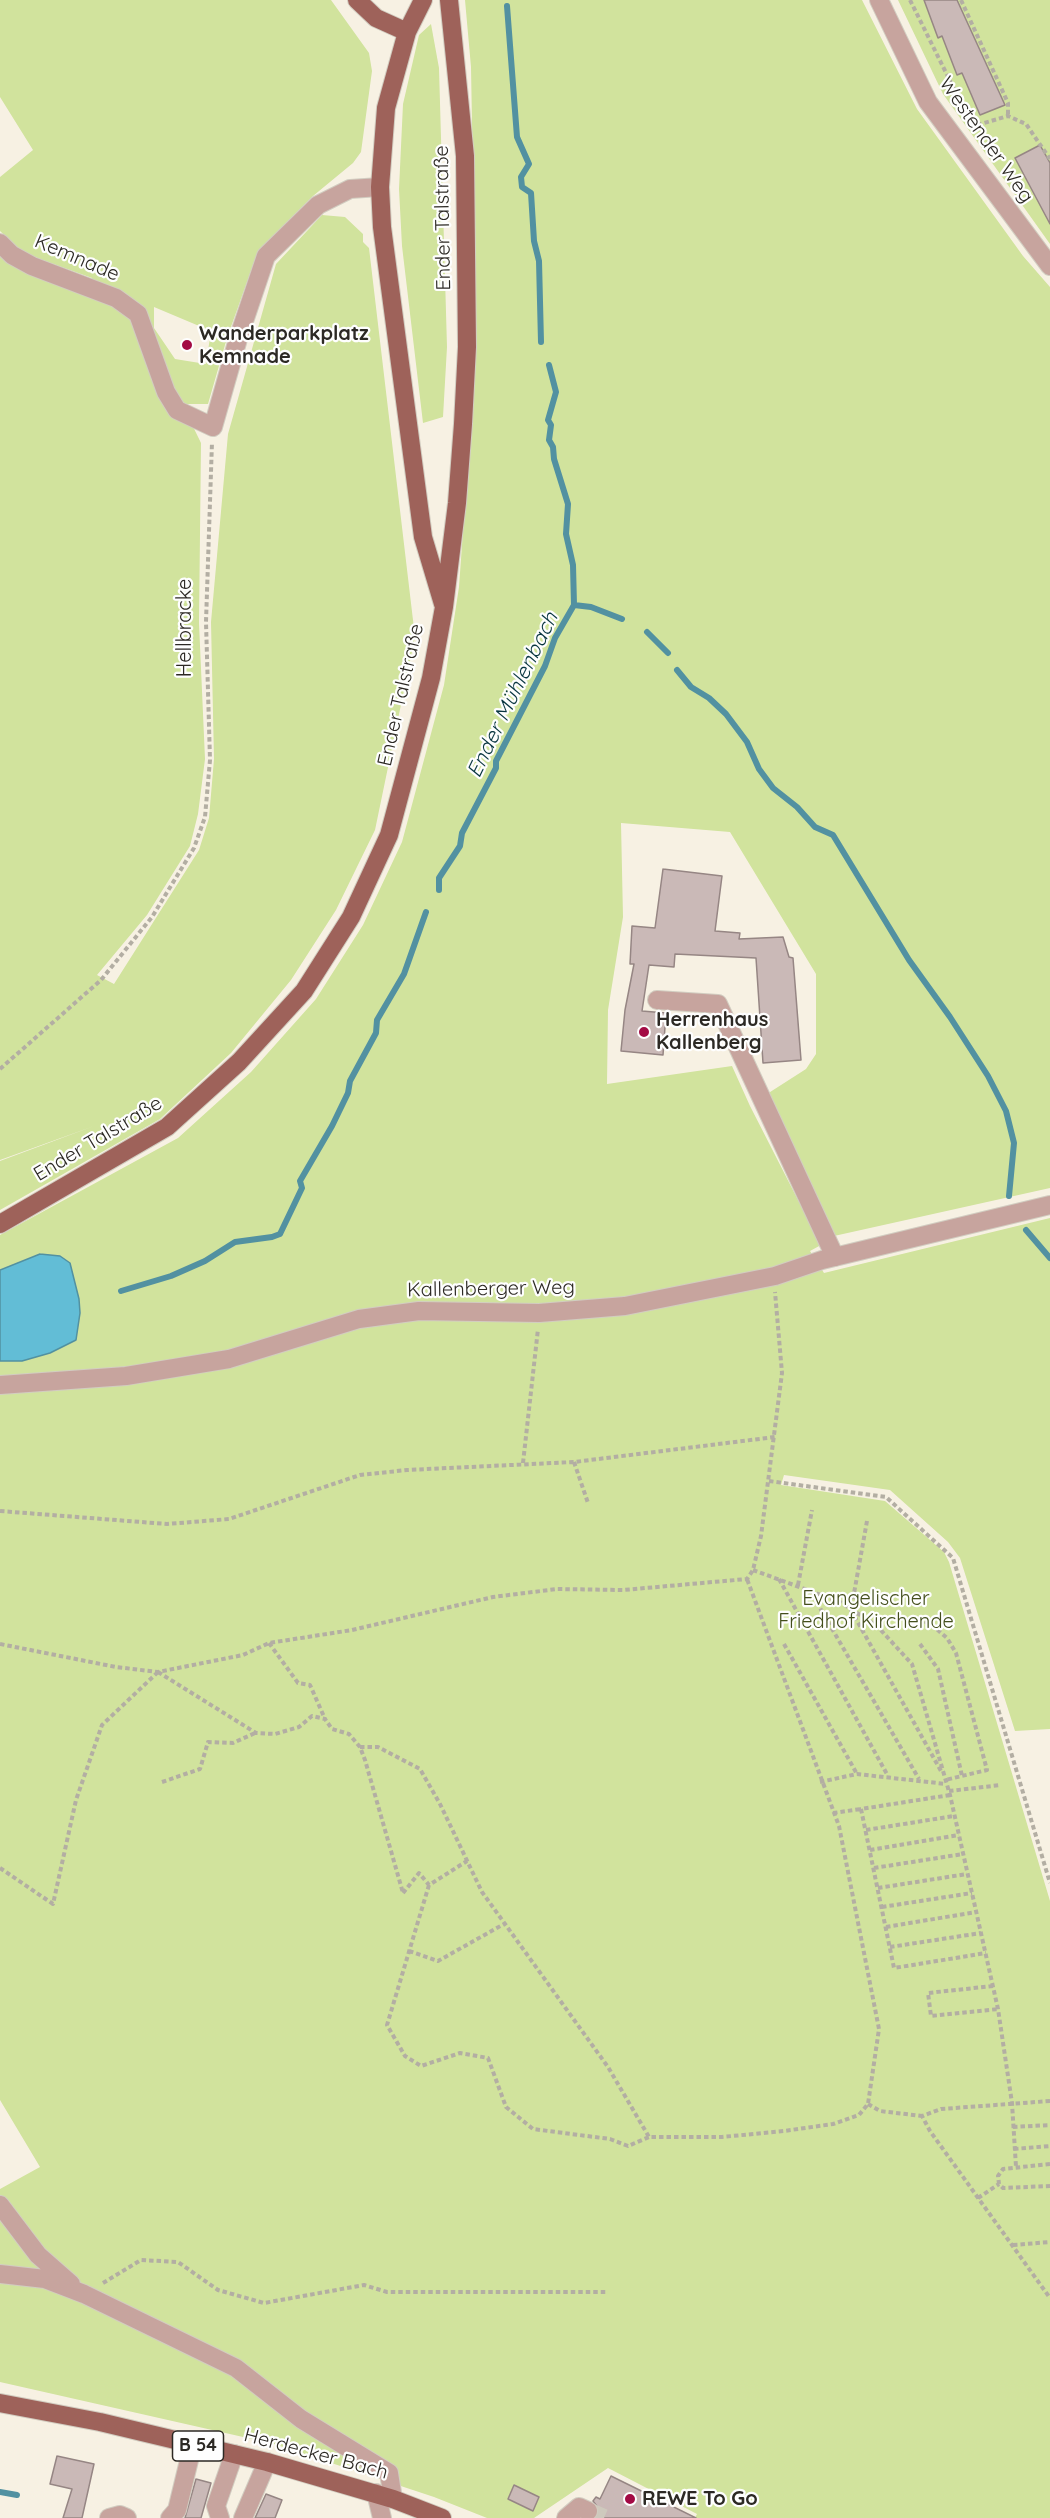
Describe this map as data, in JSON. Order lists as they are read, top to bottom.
{
  "streets": {
    "main road": ["Ender Talstraße", "B 54", "Herdecker Bach"],
    "street": ["Westender Weg", "Kemnade", "Kallenberger Weg"],
    "path": ["Hellbracke"]
  },
  "crossings": [
    ["Kemnade", "Hellbracke"]
  ],
  "water": ["Ender Mühlenbach"],
  "parks": ["Evangelischer Friedhof Kirchende"],
  "places": ["Wanderparkplatz Kemnade", "Herrenhaus Kallenberg", "REWE To Go"]
}
